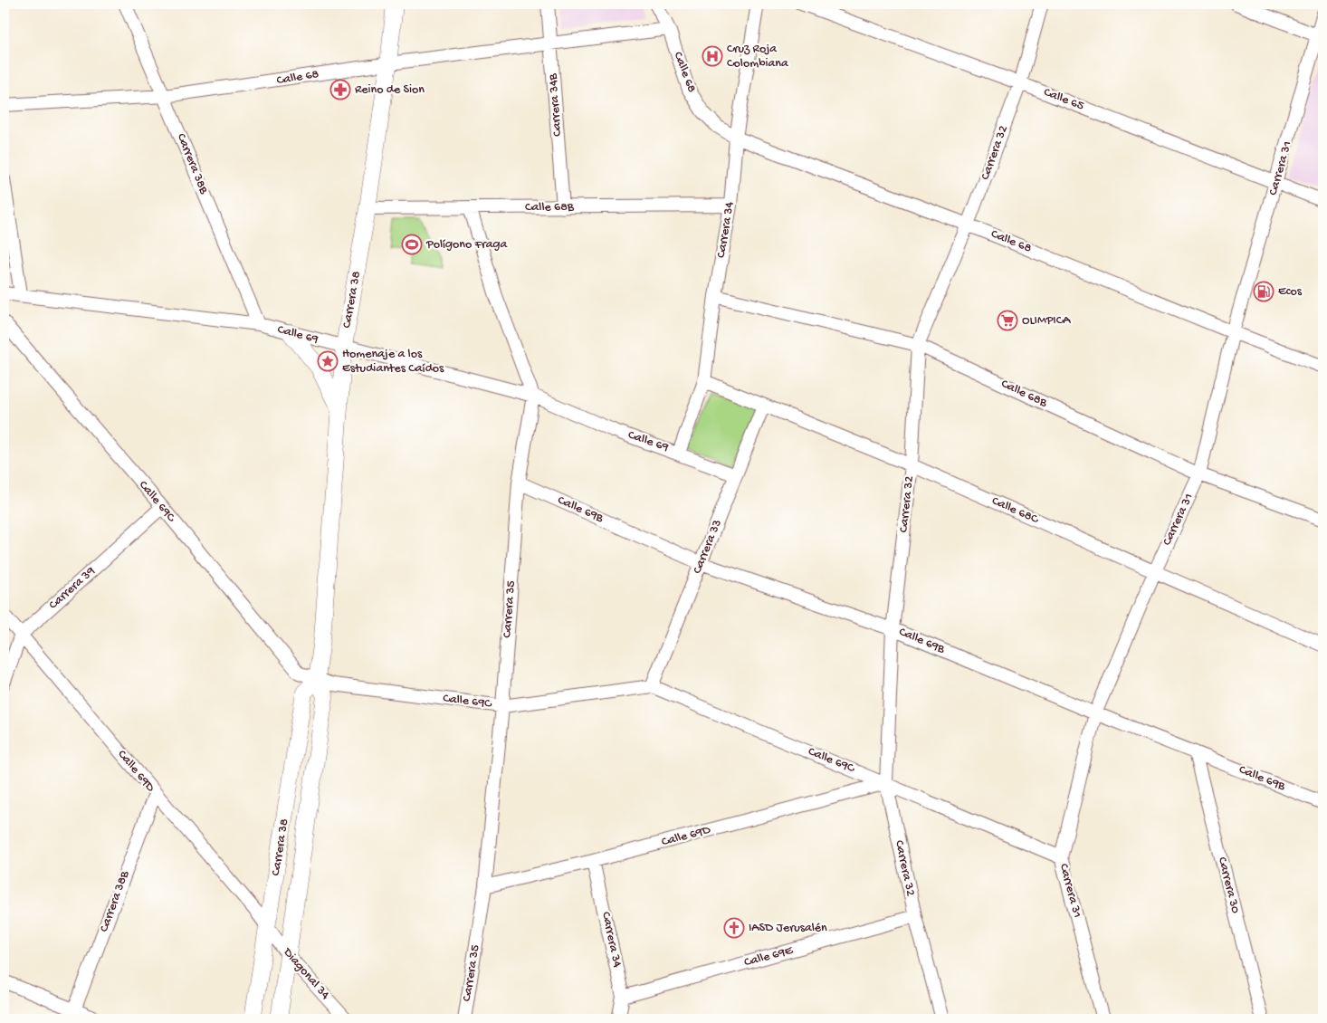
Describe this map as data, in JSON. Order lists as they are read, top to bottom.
{
  "streets": {
    "main road": ["Carrera 38"],
    "street": [
      "Calle 68",
      "Calle 65",
      "Carrera 34B",
      "Carrera 32",
      "Carrera 38B",
      "Carrera 31",
      "Calle 68B",
      "Carrera 34",
      "Calle 69",
      "Calle 69C",
      "Calle 69B",
      "Calle 68C",
      "Carrera 33",
      "Carrera 39",
      "Carrera 35",
      "Calle 69D",
      "Carrera 30",
      "Calle 69E",
      "Diagonal 34"
    ]
  },
  "crossings": [
    ["Calle 68", "Carrera 34B"],
    ["Calle 68", "Carrera 32"],
    ["Calle 68", "Carrera 38B"],
    ["Calle 68", "Carrera 31"],
    ["Calle 68", "Carrera 34"],
    ["Calle 68", "Carrera 38"],
    ["Calle 65", "Carrera 32"],
    ["Calle 65", "Carrera 31"],
    ["Carrera 34B", "Calle 68B"],
    ["Carrera 32", "Calle 68B"],
    ["Carrera 32", "Calle 69C"],
    ["Carrera 32", "Calle 69B"],
    ["Carrera 32", "Calle 68C"],
    ["Carrera 32", "Calle 69D"],
    ["Carrera 32", "Calle 69E"],
    ["Carrera 38B", "Calle 69"],
    ["Carrera 38B", "Calle 69D"],
    ["Carrera 31", "Calle 68B"],
    ["Carrera 31", "Calle 69C"],
    ["Carrera 31", "Calle 69B"],
    ["Carrera 31", "Calle 68C"],
    ["Calle 68B", "Carrera 34"],
    ["Calle 68B", "Carrera 38"],
    ["Calle 68B", "Carrera 35"],
    ["Carrera 34", "Calle 69"],
    ["Carrera 34", "Calle 68C"],
    ["Carrera 34", "Calle 69D"],
    ["Carrera 34", "Calle 69E"],
    ["Carrera 38", "Calle 69"],
    ["Carrera 38", "Calle 69C"],
    ["Carrera 38", "Calle 69D"],
    ["Carrera 38", "Diagonal 34"],
    ["Calle 69", "Carrera 33"],
    ["Calle 69", "Carrera 35"],
    ["Calle 69C", "Carrera 33"],
    ["Calle 69C", "Carrera 39"],
    ["Calle 69C", "Carrera 35"],
    ["Calle 69C", "Calle 69D"],
    ["Calle 69B", "Carrera 33"],
    ["Calle 69B", "Carrera 35"],
    ["Calle 69B", "Carrera 30"],
    ["Calle 68C", "Carrera 33"],
    ["Carrera 39", "Calle 69D"],
    ["Carrera 35", "Calle 69D"],
    ["Calle 69D", "Diagonal 34"]
  ],
  "places": {
    "hospital": ["Cruz Roja Colombiana"],
    "pharmacy": ["Reino de Sion"],
    "sports": ["Polígono Fraga"],
    "fuel station": ["Ecos"],
    "supermarket": ["OLIMPICA"],
    "place": ["Homenaje a los Estudiantes Caídos"],
    "church": ["IASD Jerusalén"]
  }
}
